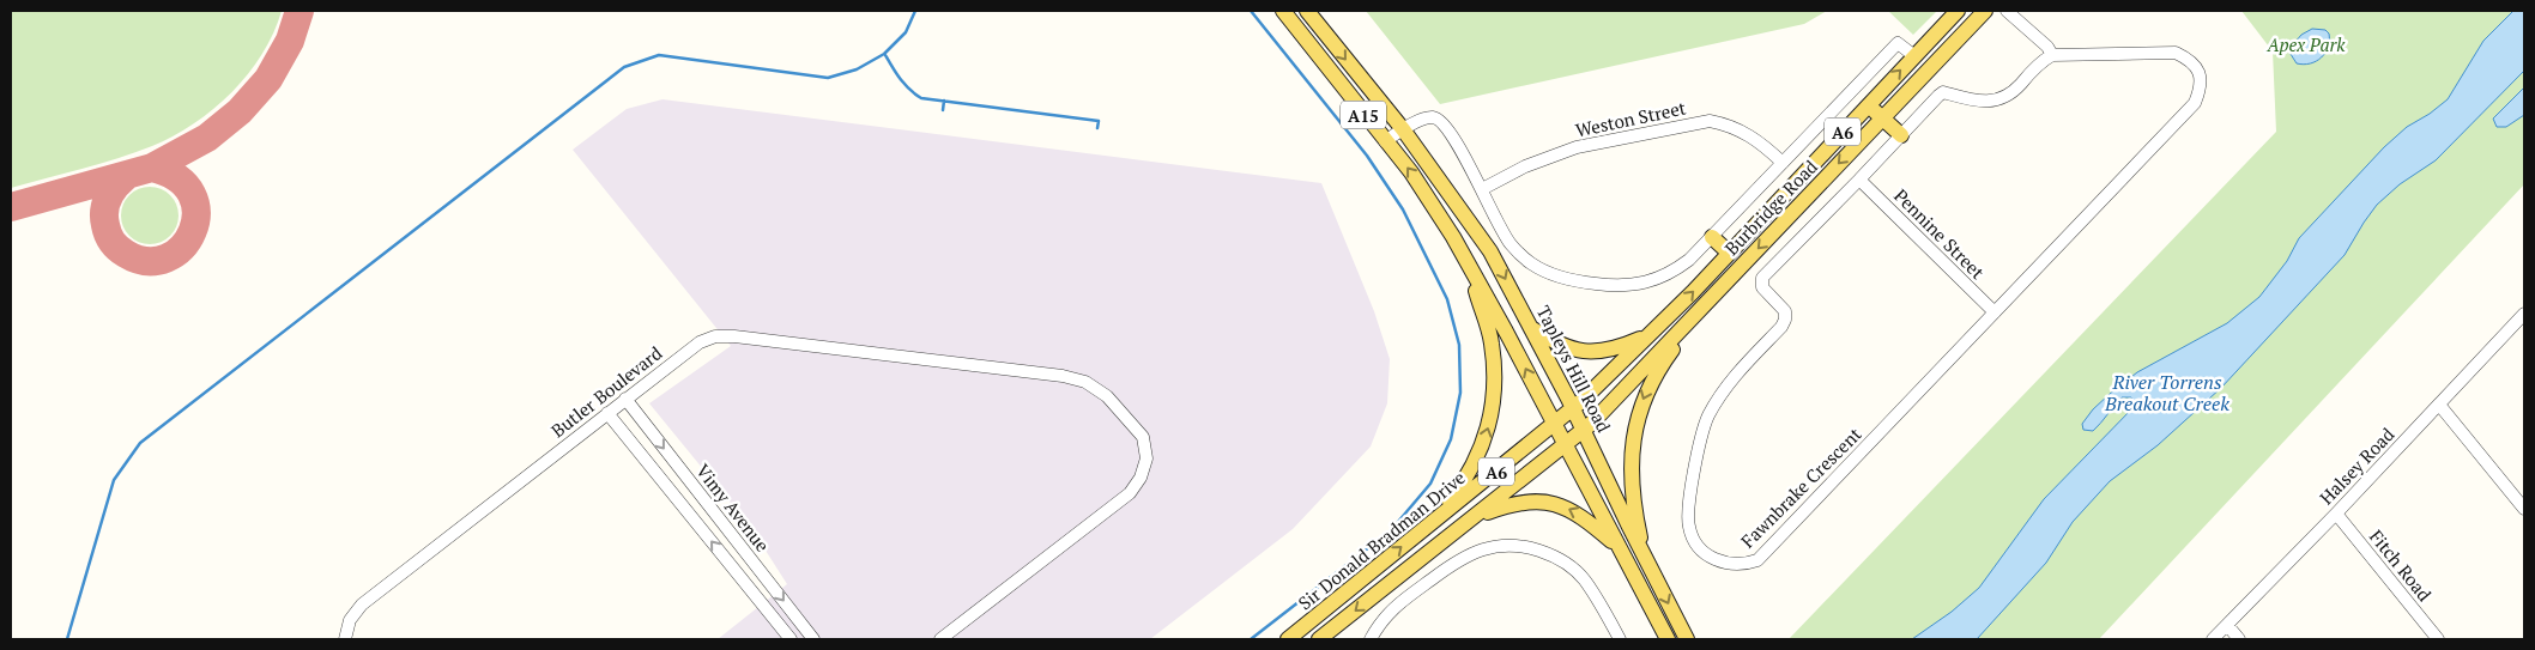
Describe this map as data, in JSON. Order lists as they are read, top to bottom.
{
  "streets": {
    "main road": [
      "A15",
      "A6",
      "Burbridge Road",
      "Tapleys Hill Road",
      "Sir Donald Bradman Drive"
    ],
    "street": [
      "Weston Street",
      "Pennine Street",
      "Butler Boulevard",
      "Halsey Road",
      "Fawnbrake Crescent",
      "Vimy Avenue",
      "Fitch Road"
    ]
  },
  "crossings": [
    ["A15", "A6"],
    ["A15", "Sir Donald Bradman Drive"],
    ["Weston Street", "Burbridge Road"],
    ["A6", "Burbridge Road"],
    ["A6", "Tapleys Hill Road"],
    ["A6", "Sir Donald Bradman Drive"],
    ["Burbridge Road", "Tapleys Hill Road"],
    ["Pennine Street", "Fawnbrake Crescent"],
    ["Butler Boulevard", "Vimy Avenue"],
    ["Halsey Road", "Fitch Road"]
  ],
  "water": ["River Torrens Breakout Creek"],
  "parks": ["Apex Park"]
}
